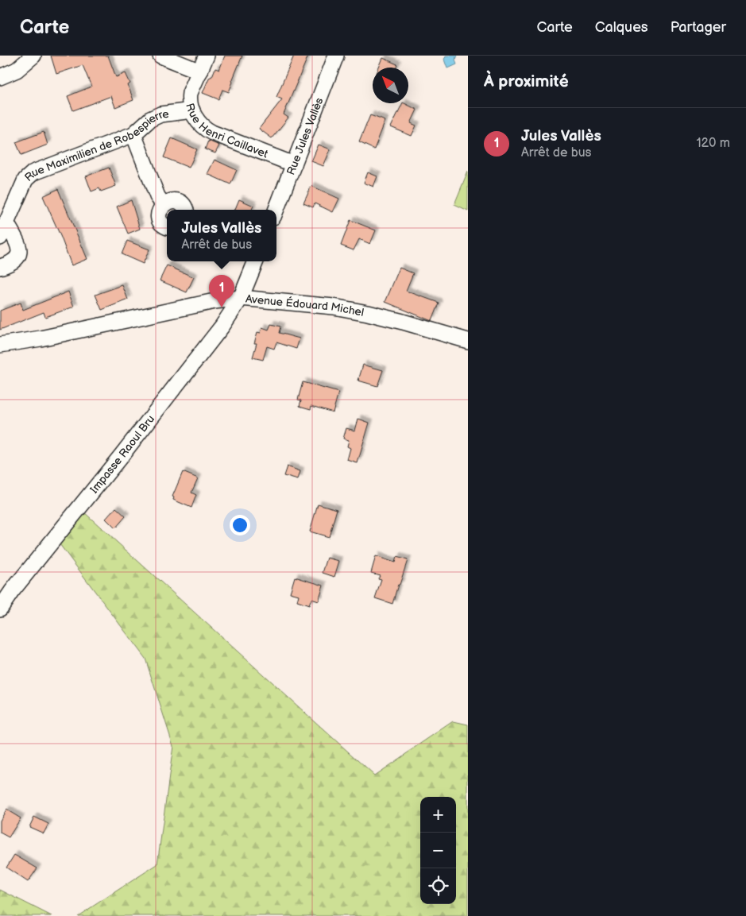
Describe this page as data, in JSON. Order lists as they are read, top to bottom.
{
  "streets": {
    "street": [
      "Rue Henri Caillavet",
      "Rue Jules Vallès",
      "Rue Maximilien de Robespierre",
      "Avenue Édouard Michel",
      "Impasse Raoul Bru"
    ]
  },
  "crossings": [
    ["Rue Henri Caillavet", "Rue Jules Vallès"],
    ["Rue Henri Caillavet", "Rue Maximilien de Robespierre"],
    ["Avenue Édouard Michel", "Impasse Raoul Bru"]
  ],
  "north": "top left",
  "page": {
    "header": "Carte",
    "nav": ["Carte", "Calques", "Partager"],
    "heading": "À proximité",
    "list": [
      {
        "mark": "1",
        "name": "Jules Vallès",
        "note": "Arrêt de bus",
        "value": "120 m"
      }
    ],
    "popup": ["Jules Vallès", "Arrêt de bus"],
    "pins": "1",
    "map_buttons": ["+", "−"]
  }
}
